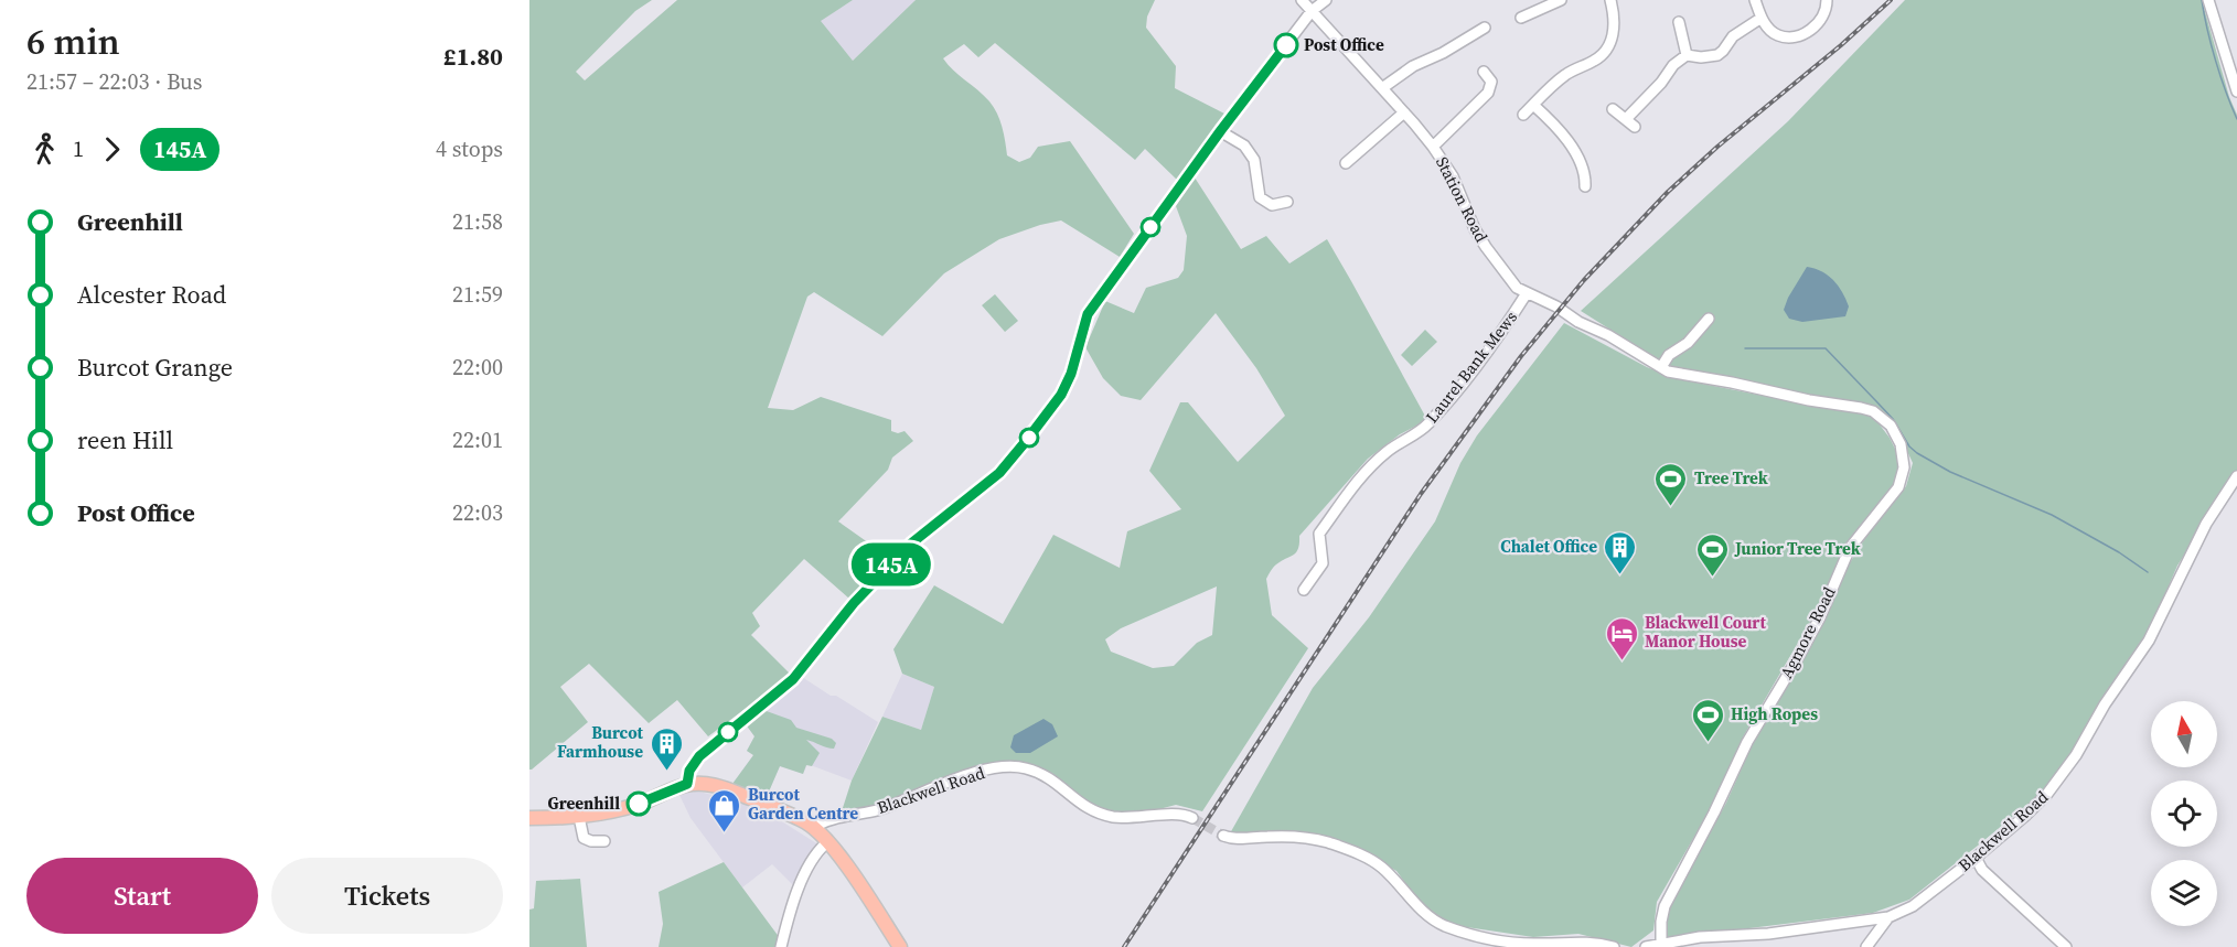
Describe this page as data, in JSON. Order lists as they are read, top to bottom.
{
  "streets": {
    "street": [
      "Station Road",
      "Laurel Bank Mews",
      "Agmore Road",
      "Blackwell Road"
    ]
  },
  "crossings": [
    ["Station Road", "Laurel Bank Mews"],
    ["Station Road", "Agmore Road"],
    ["Agmore Road", "Blackwell Road"]
  ],
  "places": {
    "other": ["Post Office", "Greenhill"],
    "sports": ["Tree Trek", "Junior Tree Trek", "High Ropes"],
    "building": ["Chalet Office", "Burcot Farmhouse"],
    "hotel": ["Blackwell Court Manor House"],
    "shop": ["Burcot Garden Centre"]
  },
  "lines": ["bus line 145A"],
  "north": "top",
  "page": {
    "heading": ["6 min", "21:57 – 22:03 · Bus", "£1.80"],
    "on_map": "145A",
    "legs": ["1", "145A", "4 stops"],
    "list": [
      {
        "name": "Greenhill",
        "value": "21:58"
      },
      {
        "name": "Alcester Road",
        "value": "21:59"
      },
      {
        "name": "Burcot Grange",
        "value": "22:00"
      },
      {
        "name": "reen Hill",
        "value": "22:01"
      },
      {
        "name": "Post Office",
        "value": "22:03"
      }
    ],
    "buttons": ["Start", "Tickets"]
  }
}
